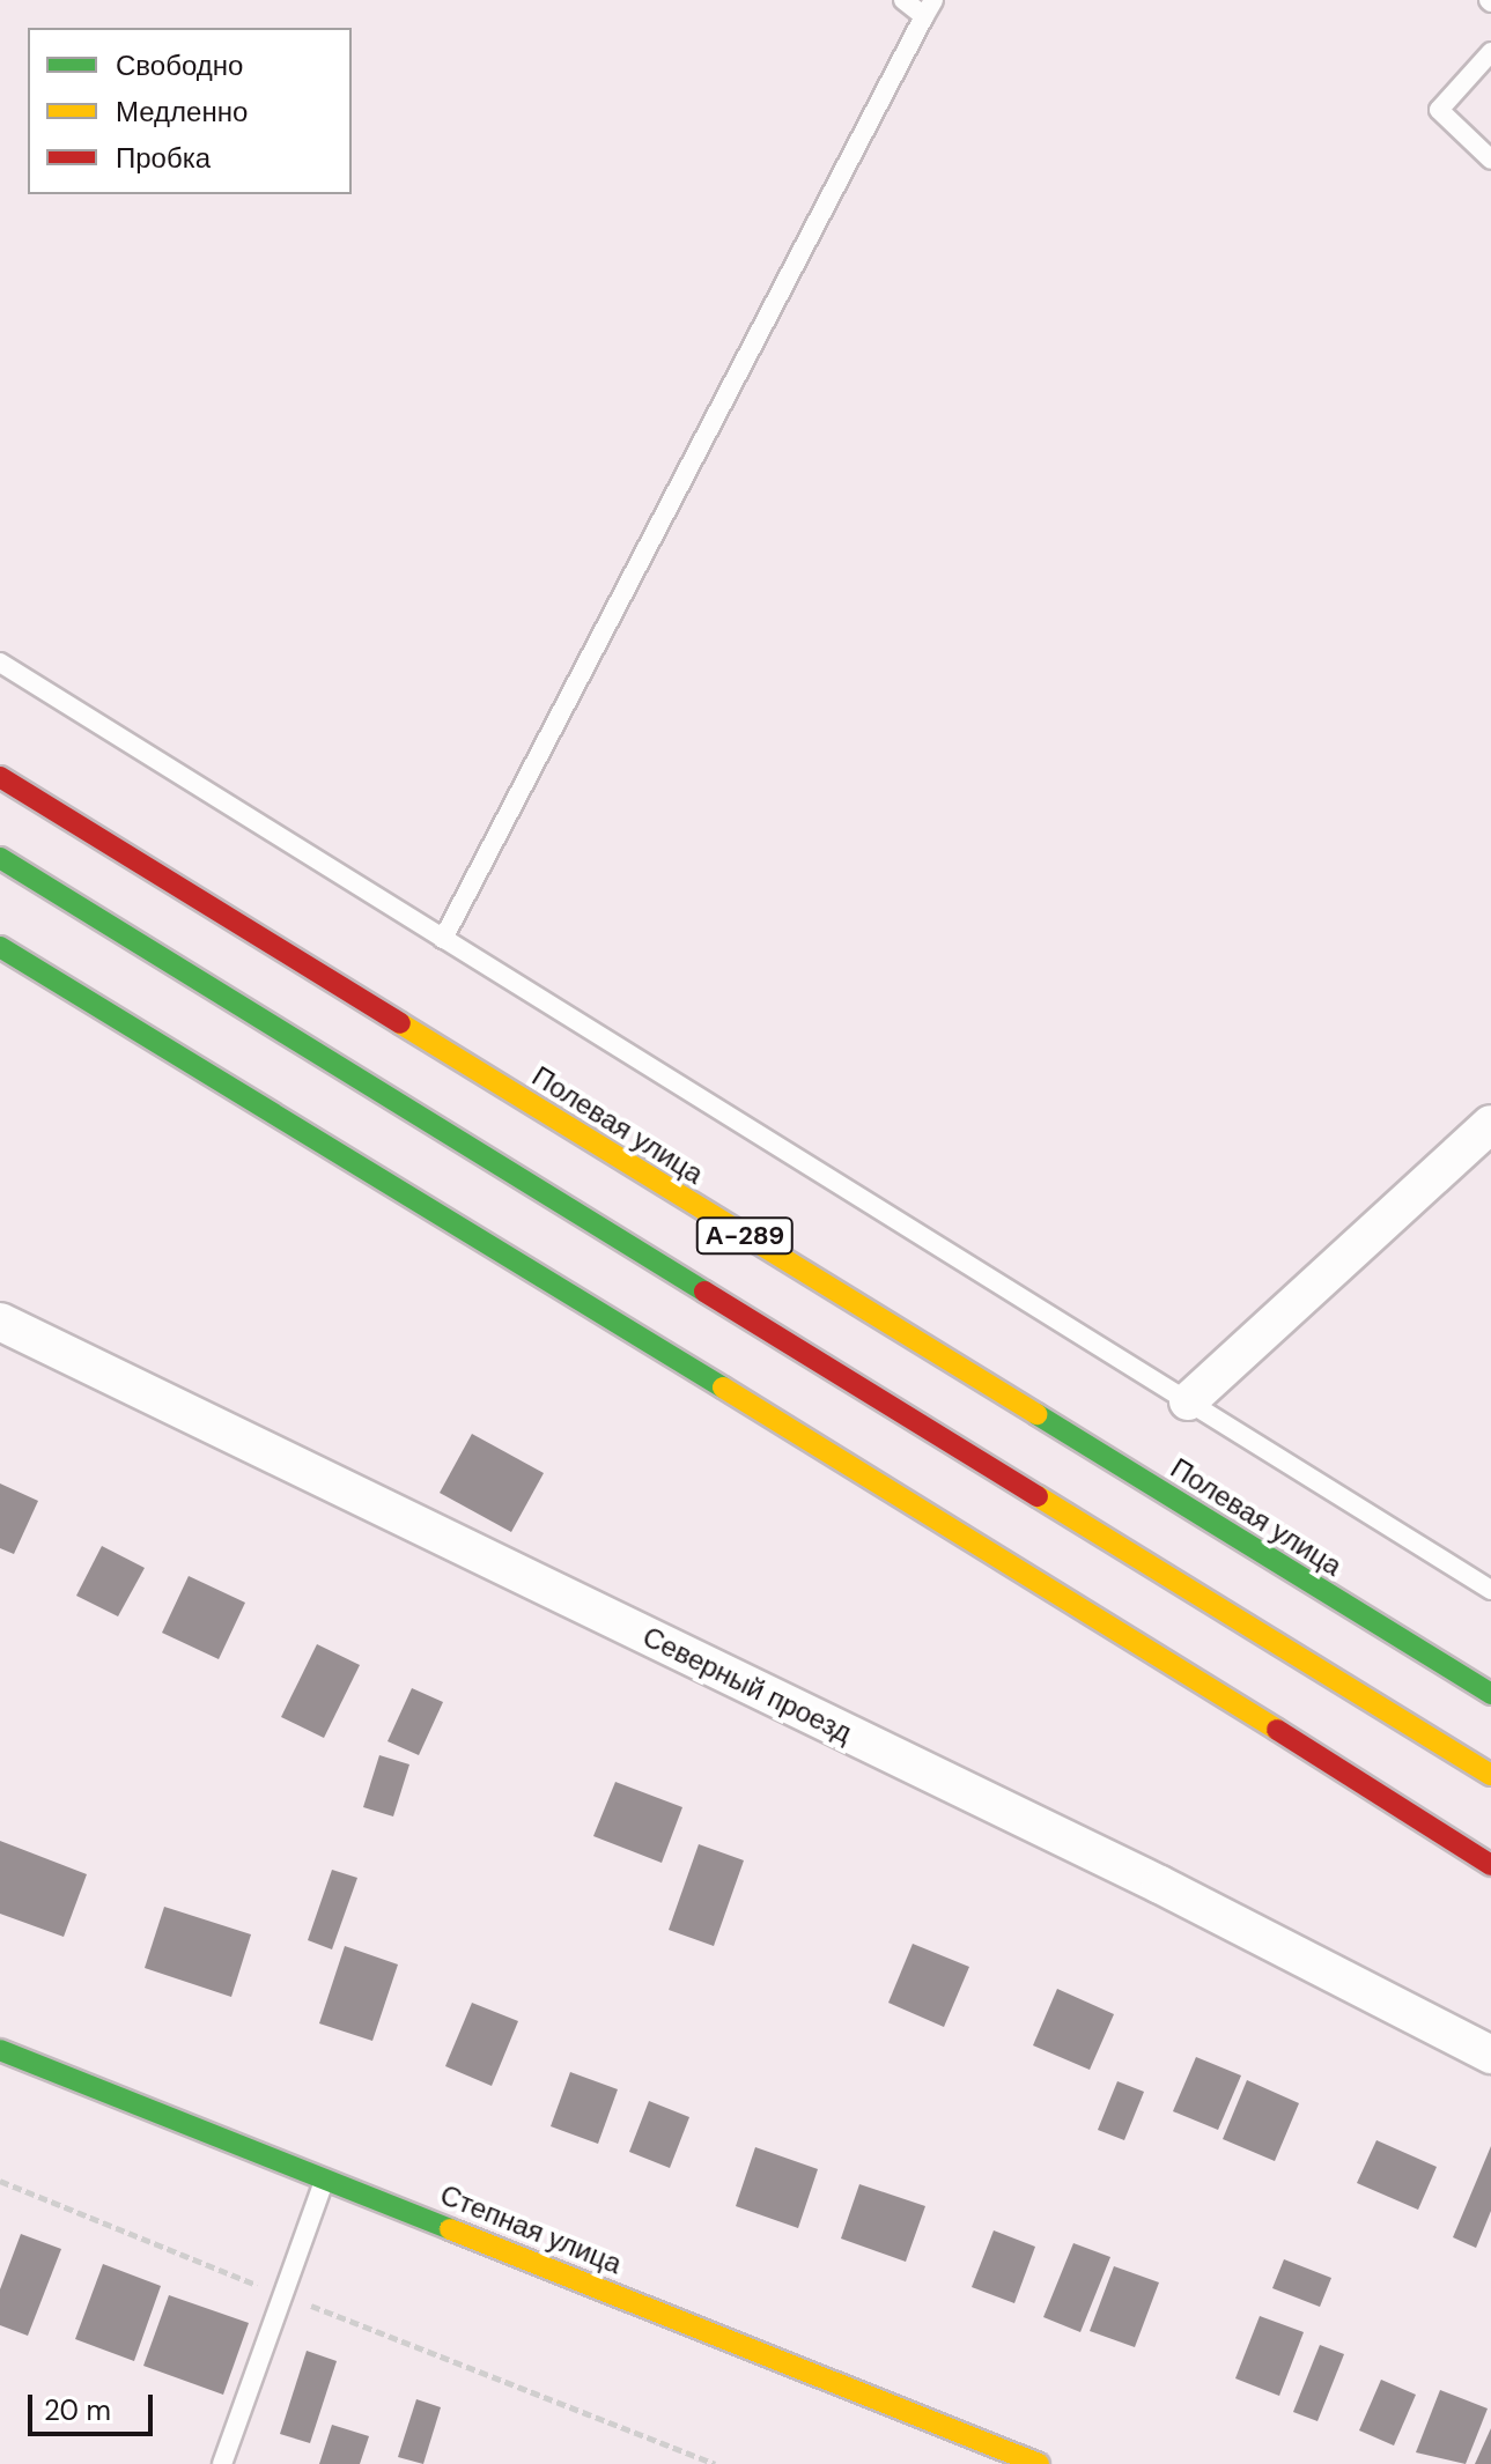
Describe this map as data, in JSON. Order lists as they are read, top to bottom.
{
  "streets": {
    "main road": ["Полевая улица", "А-289", "Степная улица"],
    "street": ["Северный проезд"]
  },
  "legend": ["Свободно", "Медленно", "Пробка"],
  "scale_bar": "20 m"
}
